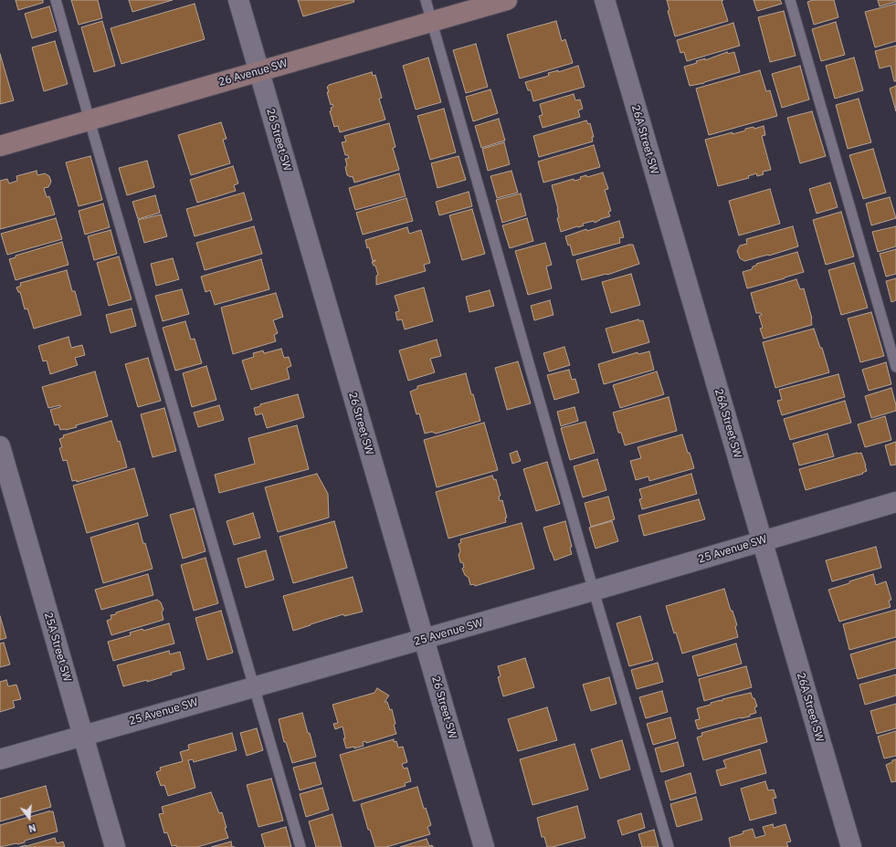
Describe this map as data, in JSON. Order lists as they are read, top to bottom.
{
  "streets": {
    "street": [
      "26 Avenue SW",
      "26 Street SW",
      "26A Street SW",
      "25 Avenue SW",
      "25A Street SW"
    ]
  },
  "crossings": [
    ["26 Avenue SW", "26 Street SW"],
    ["26 Street SW", "25 Avenue SW"],
    ["26A Street SW", "25 Avenue SW"],
    ["25 Avenue SW", "25A Street SW"]
  ],
  "north": "bottom"
}
